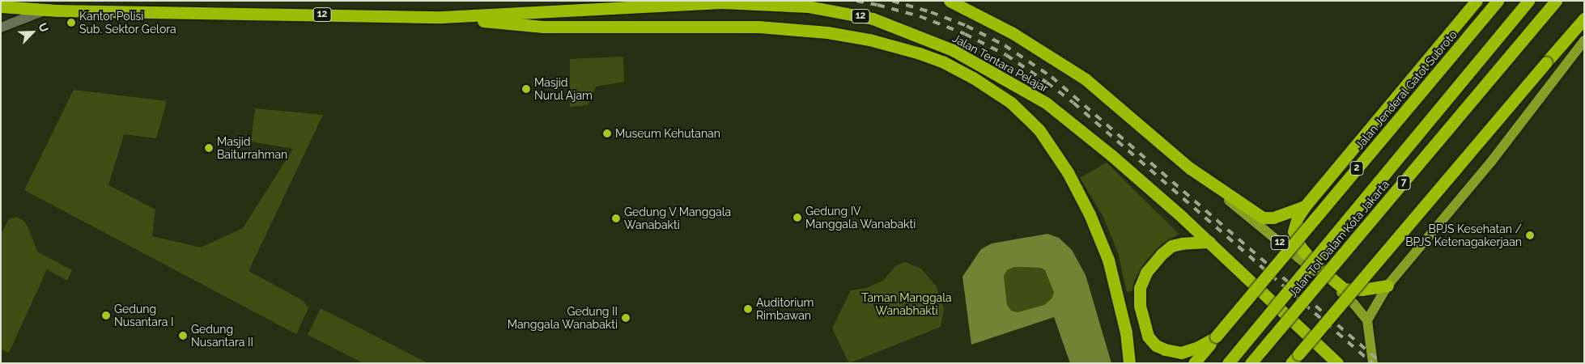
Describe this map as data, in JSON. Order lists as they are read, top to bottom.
{
  "streets": {
    "highway": [
      "12",
      "Jalan Tentara Pelajar",
      "Jalan Jenderal Gatot Subroto",
      "2",
      "7",
      "Jalan Tol Dalam Kota Jakarta"
    ]
  },
  "crossings": [
    ["12", "Jalan Jenderal Gatot Subroto"]
  ],
  "parks": ["Taman Manggala Wanabhakti"],
  "places": [
    "Kantor Polisi Sub. Sektor Gelora",
    "Masjid Nurul Ajam",
    "Museum Kehutanan",
    "Masjid Baiturrahman",
    "Gedung IV Manggala Wanabakti",
    "Gedung V Manggala Wanabakti",
    "BPJS Kesehatan / BPJS Ketenagakerjaan",
    "Auditorium Rimbawan",
    "Gedung Nusantara I",
    "Gedung II Manggala Wanabakti",
    "Gedung Nusantara II"
  ],
  "north": "top right"
}
